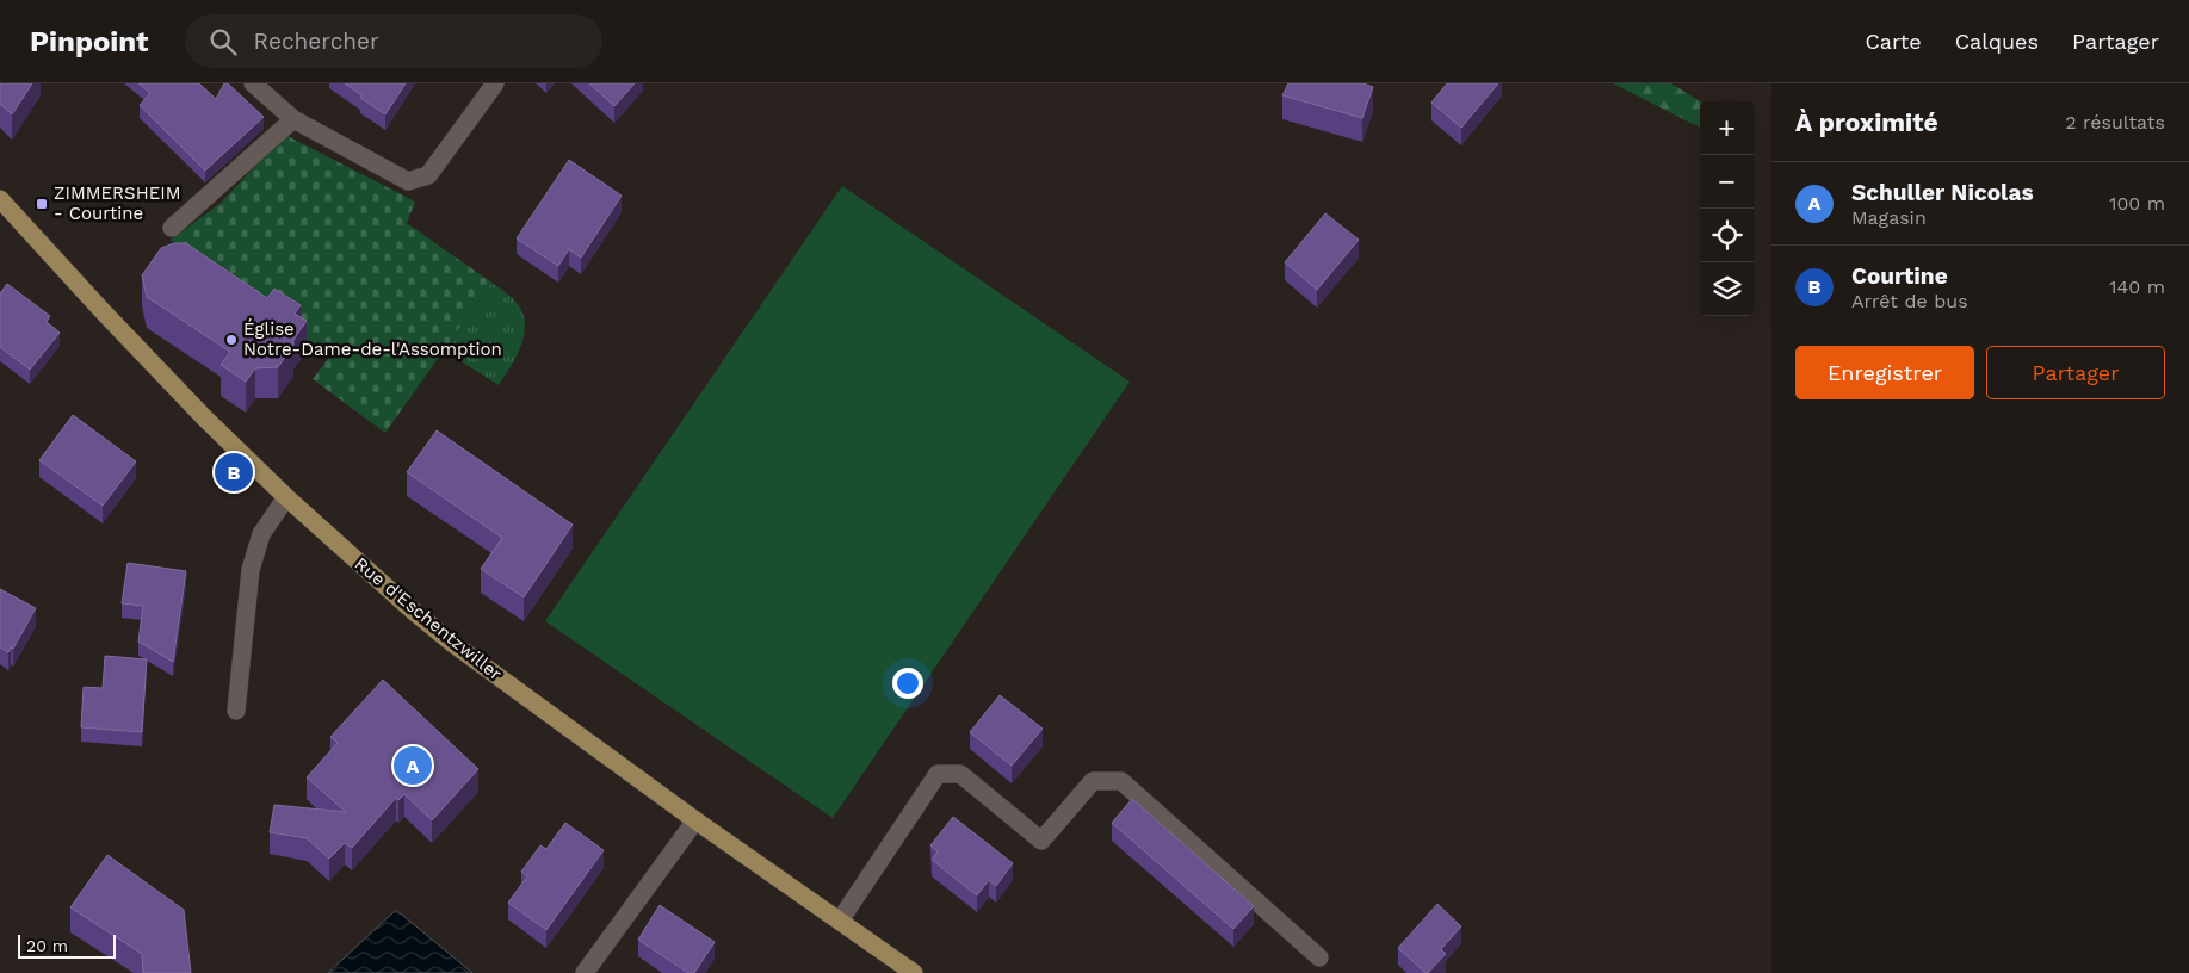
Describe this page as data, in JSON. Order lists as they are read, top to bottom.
{
  "streets": {
    "main road": ["Rue d'Eschentzwiller"]
  },
  "places": {
    "transit": ["ZIMMERSHEIM - Courtine"],
    "other": ["Église Notre-Dame-de-l'Assomption"]
  },
  "scale_bar": "20 m",
  "page": {
    "header": "Pinpoint",
    "search": "Rechercher",
    "nav": ["Carte", "Calques", "Partager"],
    "heading": ["À proximité", "2 résultats"],
    "map_buttons": ["+", "−"],
    "list": [
      {
        "mark": "A",
        "name": "Schuller Nicolas",
        "note": "Magasin",
        "value": "100 m"
      },
      {
        "mark": "B",
        "name": "Courtine",
        "note": "Arrêt de bus",
        "value": "140 m"
      }
    ],
    "buttons": ["Enregistrer", "Partager"],
    "pins": ["B", "A"],
    "scale": "20 m"
  }
}
